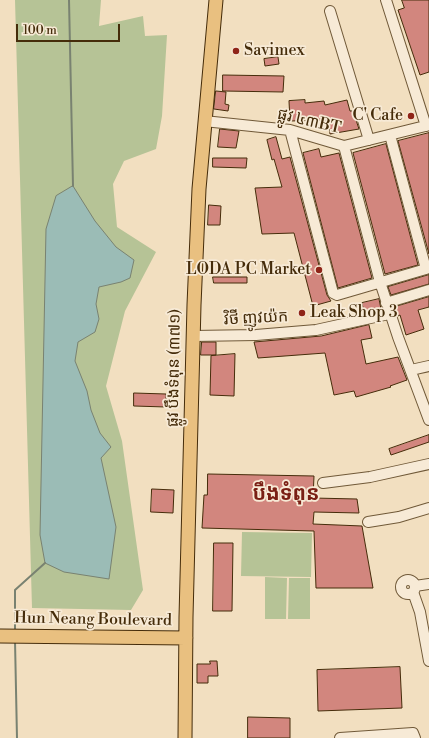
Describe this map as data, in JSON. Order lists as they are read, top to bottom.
{
  "streets": {
    "main road": ["ផ្លូវ បឹងទំពុន (៣៧១)", "Hun Neang Boulevard"],
    "street": ["ផ្លូវ ៤៣BT", "វិថី ញូវយ៉ក"]
  },
  "crossings": [
    ["ផ្លូវ ៤៣BT", "ផ្លូវ បឹងទំពុន (៣៧១)"],
    ["វិថី ញូវយ៉ក", "ផ្លូវ បឹងទំពុន (៣៧១)"],
    ["ផ្លូវ បឹងទំពុន (៣៧១)", "Hun Neang Boulevard"]
  ],
  "districts": ["បឹងទំពុន"],
  "places": [
    "Savimex",
    "C' Cafe",
    "LODA PC Market",
    "Leak Shop 3"
  ],
  "scale_bar": "100 m"
}
